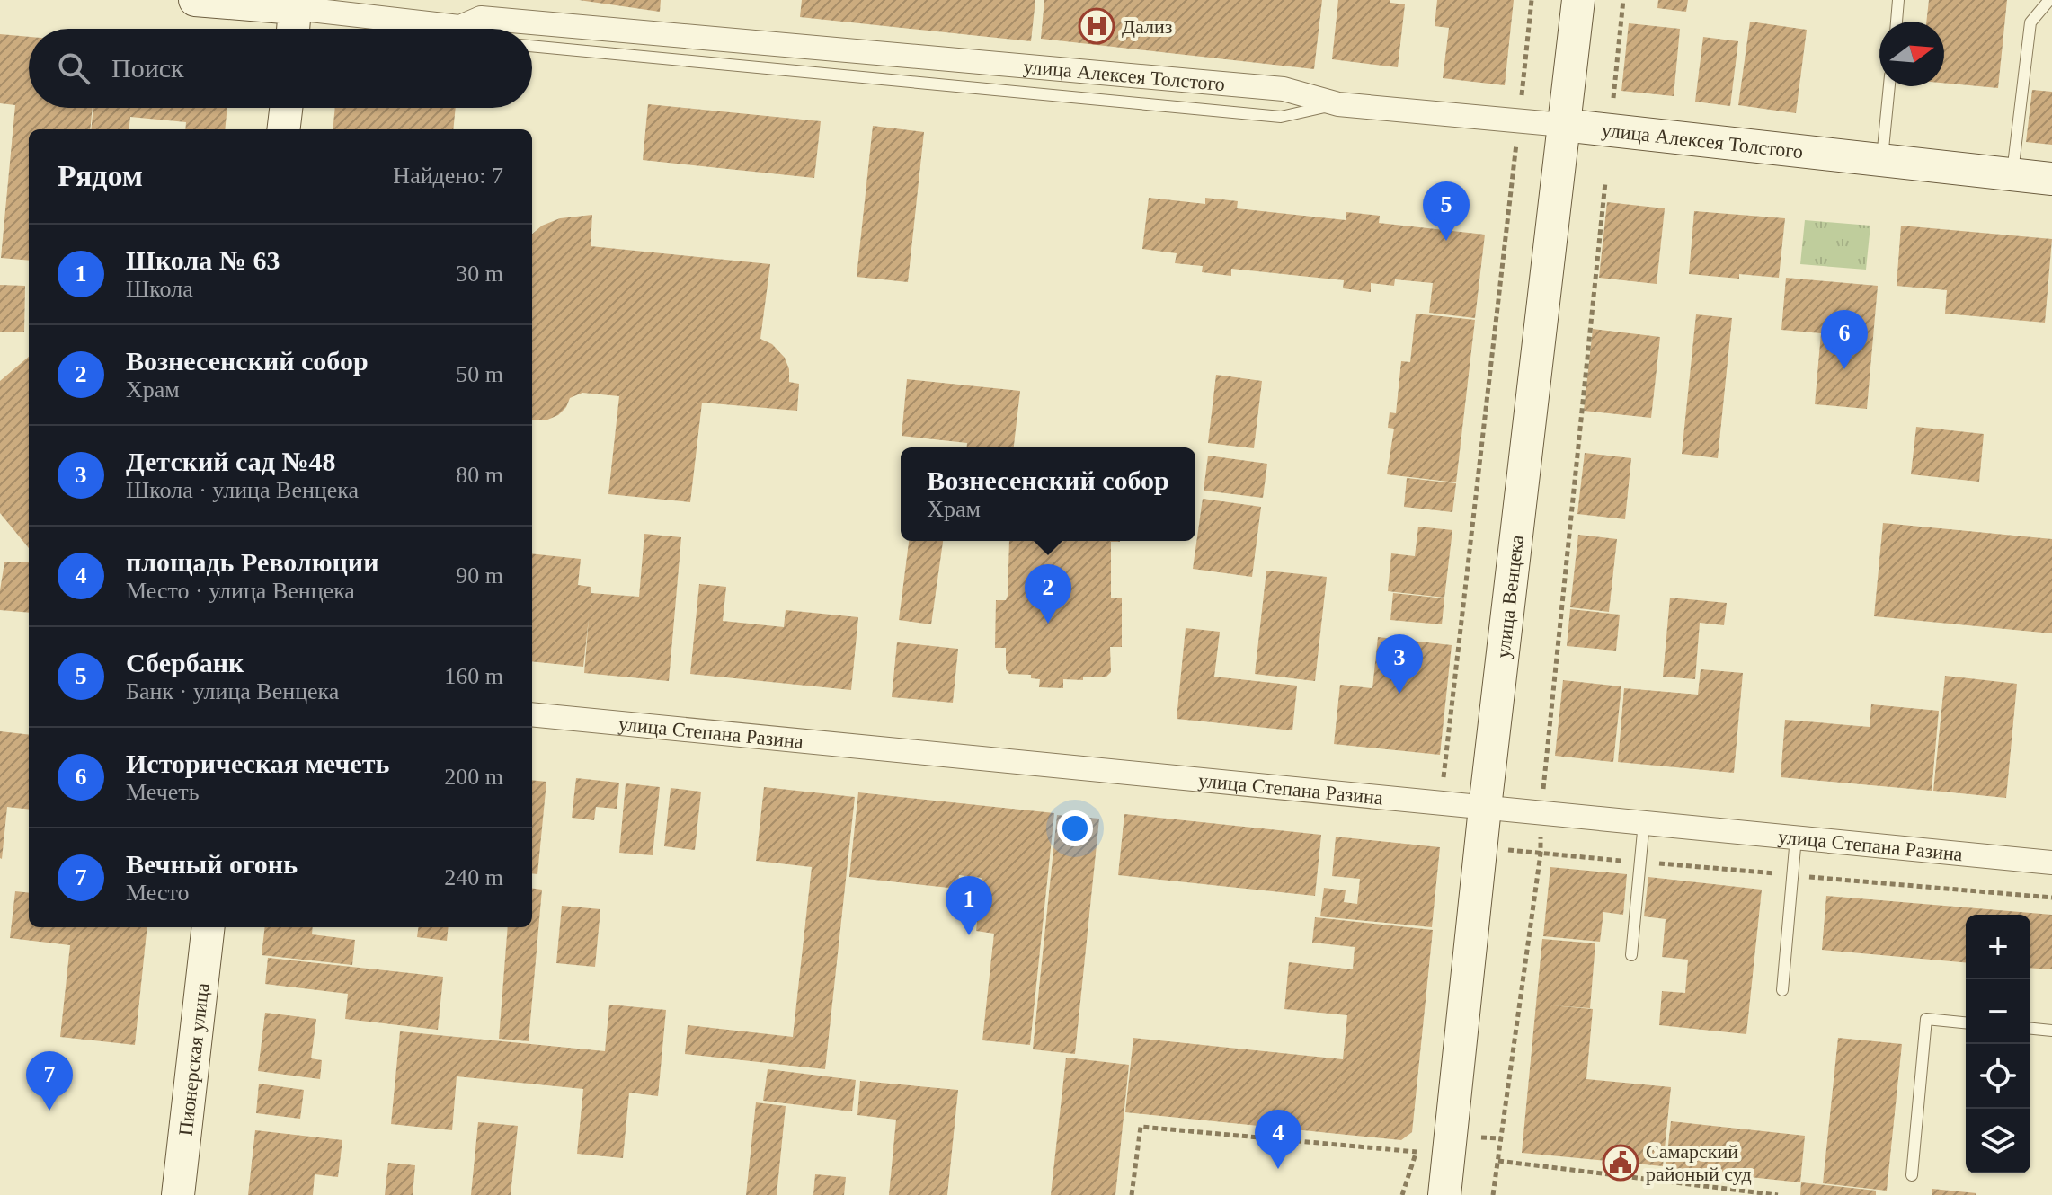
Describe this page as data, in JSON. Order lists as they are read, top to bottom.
{
  "streets": {
    "street": [
      "улица Алексея Толстого",
      "улица Венцека",
      "улица Степана Разина",
      "Пионерская улица"
    ]
  },
  "crossings": [
    ["улица Алексея Толстого", "улица Венцека"],
    ["улица Венцека", "улица Степана Разина"]
  ],
  "places": {
    "hospital": ["Дализ"],
    "public building": ["Самарский районый суд"]
  },
  "north": "right",
  "page": {
    "search": "Поиск",
    "heading": ["Рядом", "Найдено: 7"],
    "pins": [
      "5",
      "6",
      "2",
      "3",
      "1",
      "7",
      "4"
    ],
    "list": [
      {
        "mark": "1",
        "name": "Школа № 63",
        "note": "Школа",
        "value": "30 m"
      },
      {
        "mark": "2",
        "name": "Вознесенский собор",
        "note": "Храм",
        "value": "50 m"
      },
      {
        "mark": "3",
        "name": "Детский сад №48",
        "note": "Школа · улица Венцека",
        "value": "80 m"
      },
      {
        "mark": "4",
        "name": "площадь Революции",
        "note": "Место · улица Венцека",
        "value": "90 m"
      },
      {
        "mark": "5",
        "name": "Сбербанк",
        "note": "Банк · улица Венцека",
        "value": "160 m"
      },
      {
        "mark": "6",
        "name": "Историческая мечеть",
        "note": "Мечеть",
        "value": "200 m"
      },
      {
        "mark": "7",
        "name": "Вечный огонь",
        "note": "Место",
        "value": "240 m"
      }
    ],
    "popup": ["Вознесенский собор", "Храм"],
    "map_buttons": ["+", "−"]
  }
}
